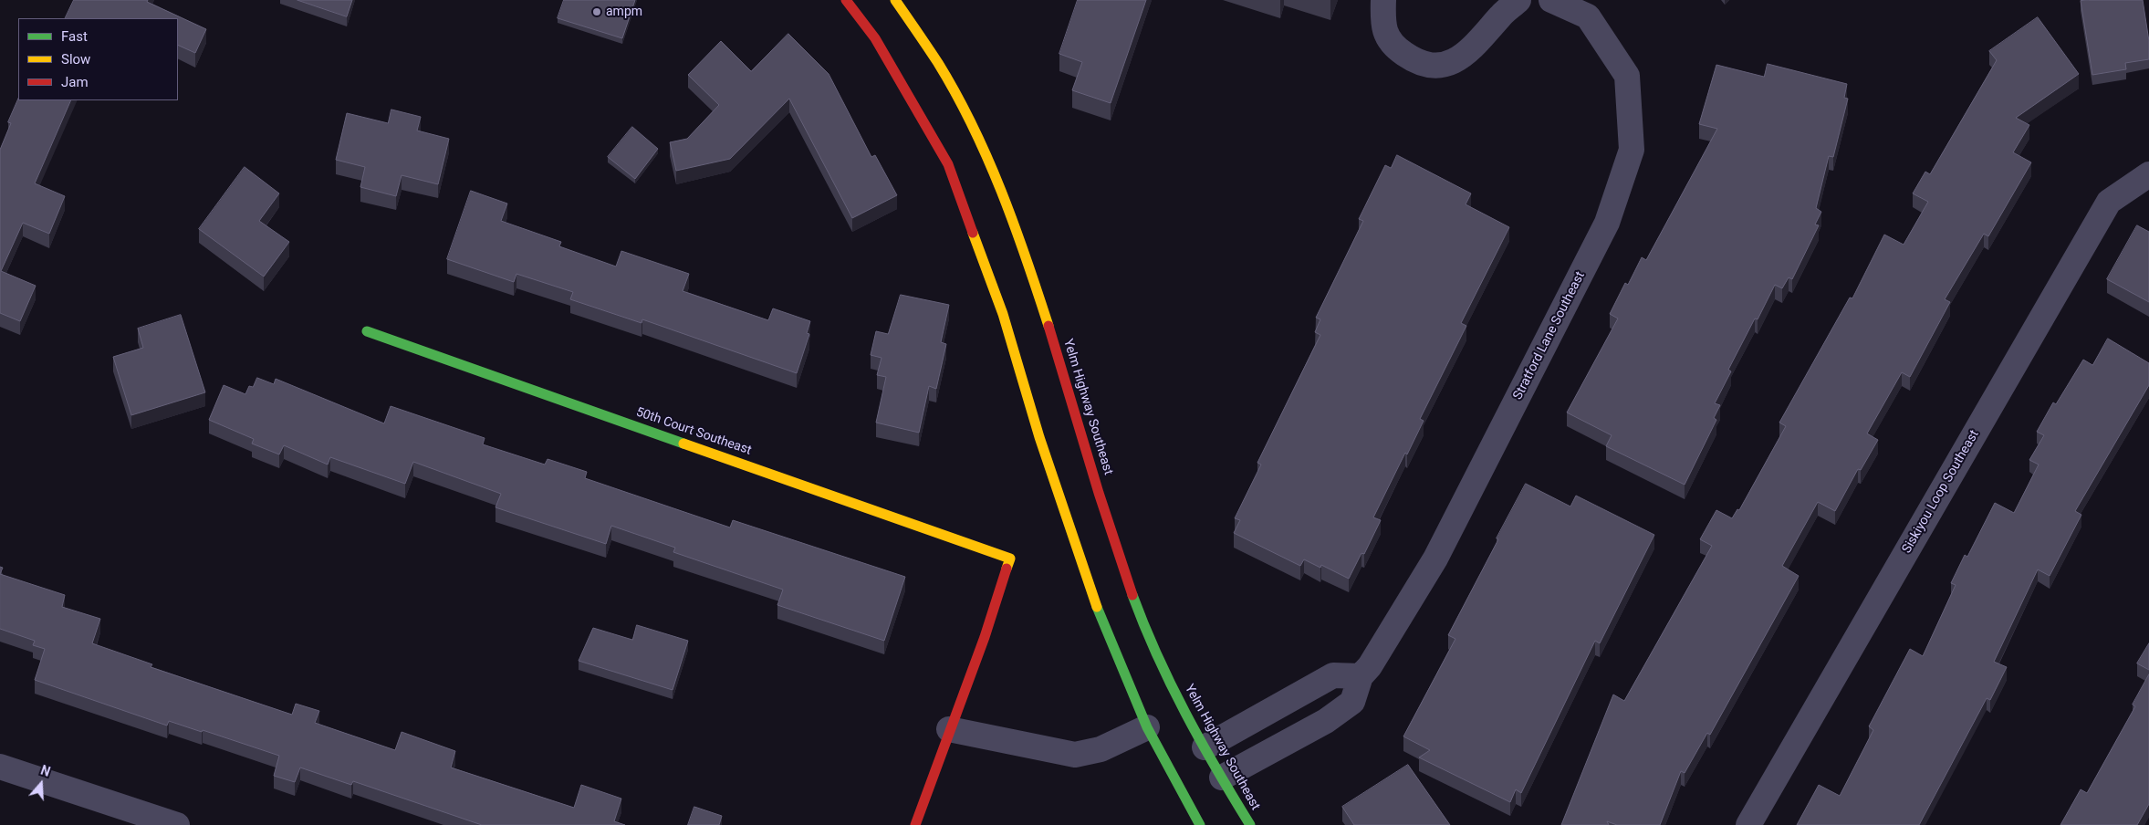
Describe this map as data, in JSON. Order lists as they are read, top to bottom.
{
  "streets": {
    "main road": ["Yelm Highway Southeast", "50th Court Southeast"],
    "street": ["Stratford Lane Southeast", "Siskiyou Loop Southeast"]
  },
  "crossings": [
    ["Stratford Lane Southeast", "Yelm Highway Southeast"]
  ],
  "places": ["ampm"],
  "legend": ["Fast", "Slow", "Jam"],
  "north": "top"
}
